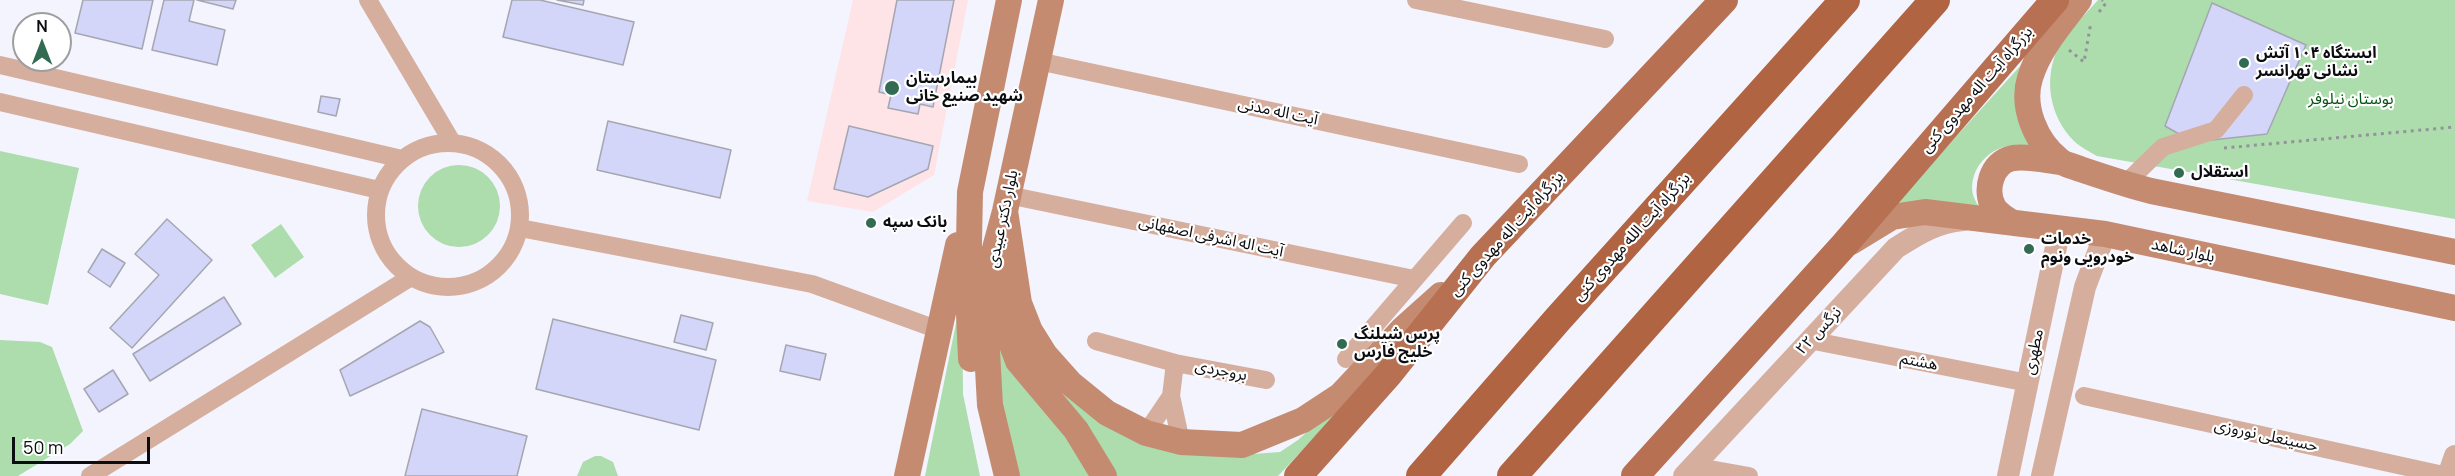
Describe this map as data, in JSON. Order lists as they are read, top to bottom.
{
  "streets": {
    "highway": ["بزرگراه آیت الله مهدوی کنی"],
    "main road": ["بزرگراه آیت اله مهدوی کنی", "بلوار دکتر عبیدی", "بلوار شاهد"],
    "street": [
      "آیت اله مدنی",
      "آیت اله اشرفی اصفهانی",
      "نرگس ۲۲",
      "مطهری",
      "هشتم",
      "بروجردی",
      "حسینعلی نوروزی"
    ]
  },
  "crossings": [
    ["بزرگراه آیت اله مهدوی کنی", "بلوار شاهد"],
    ["آیت اله مدنی", "بلوار دکتر عبیدی"],
    ["بلوار دکتر عبیدی", "آیت اله اشرفی اصفهانی"],
    ["بلوار شاهد", "نرگس ۲۲"],
    ["بلوار شاهد", "مطهری"],
    ["نرگس ۲۲", "هشتم"],
    ["مطهری", "هشتم"]
  ],
  "parks": ["بوستان نیلوفر"],
  "places": [
    "ایستگاه ۱۰۴ آتش ‌نشانی تهرانسر",
    "بیمارستان شهید صنیع خانی",
    "استقلال",
    "بانک سپه",
    "خدمات خودرویی ونوم",
    "پرس شیلنگ خلیج فارس"
  ],
  "scale_bar": "50 m",
  "north": "top"
}
